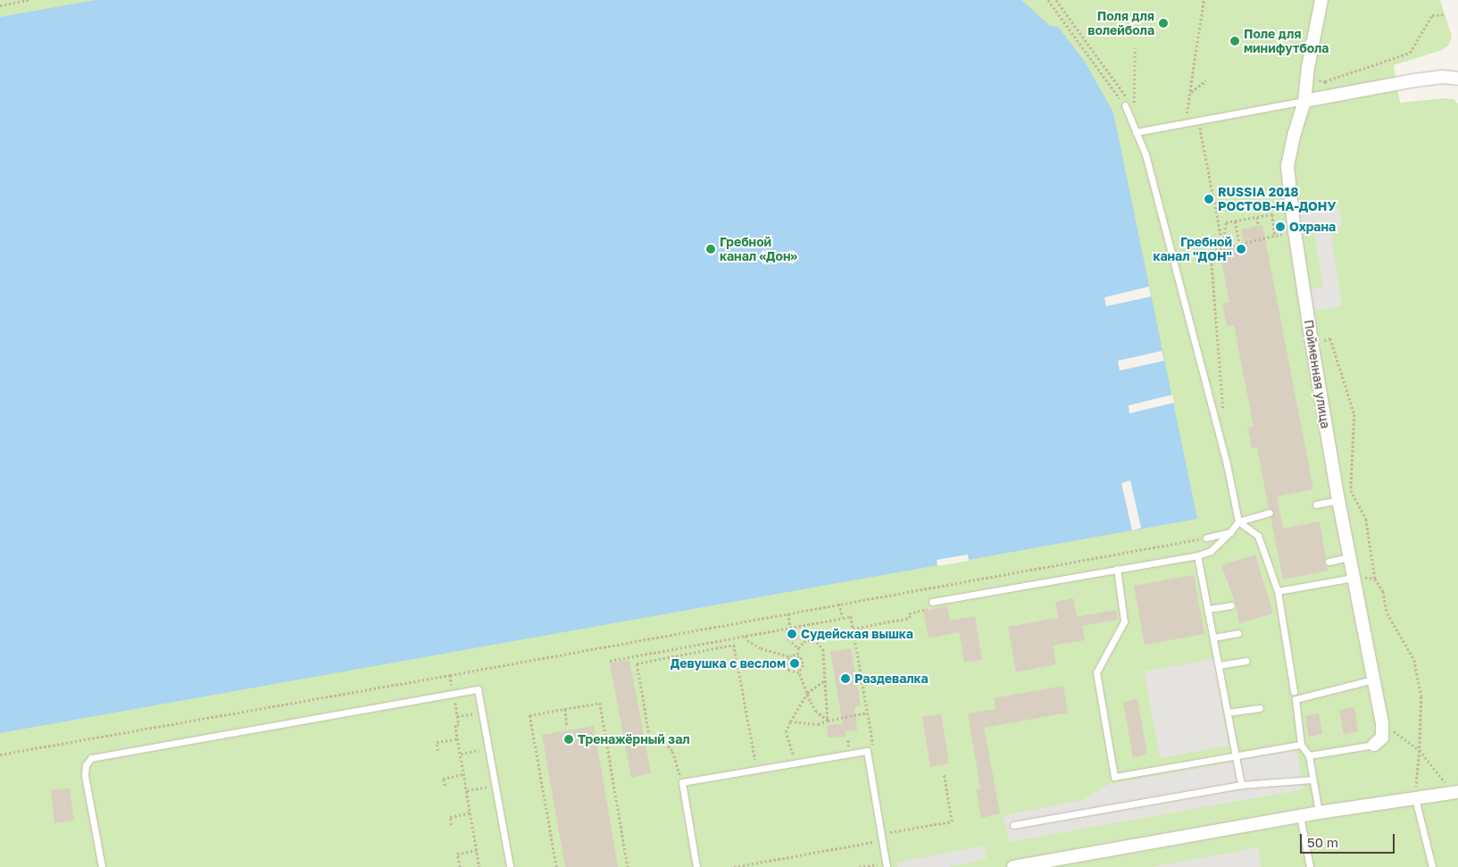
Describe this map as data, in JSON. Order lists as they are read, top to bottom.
{
  "streets": {
    "street": ["Пойменная улица"]
  },
  "places": [
    "Поля для волейбола",
    "Поле для минифутбола",
    "RUSSIA 2018 РОСТОВ-НА-ДОНУ",
    "Охрана",
    "Гребной канал «Дон»",
    "Гребной канал \"ДОН\"",
    "Судейская вышка",
    "Девушка с веслом",
    "Раздевалка",
    "Тренажёрный зал"
  ],
  "scale_bar": "50 m"
}
